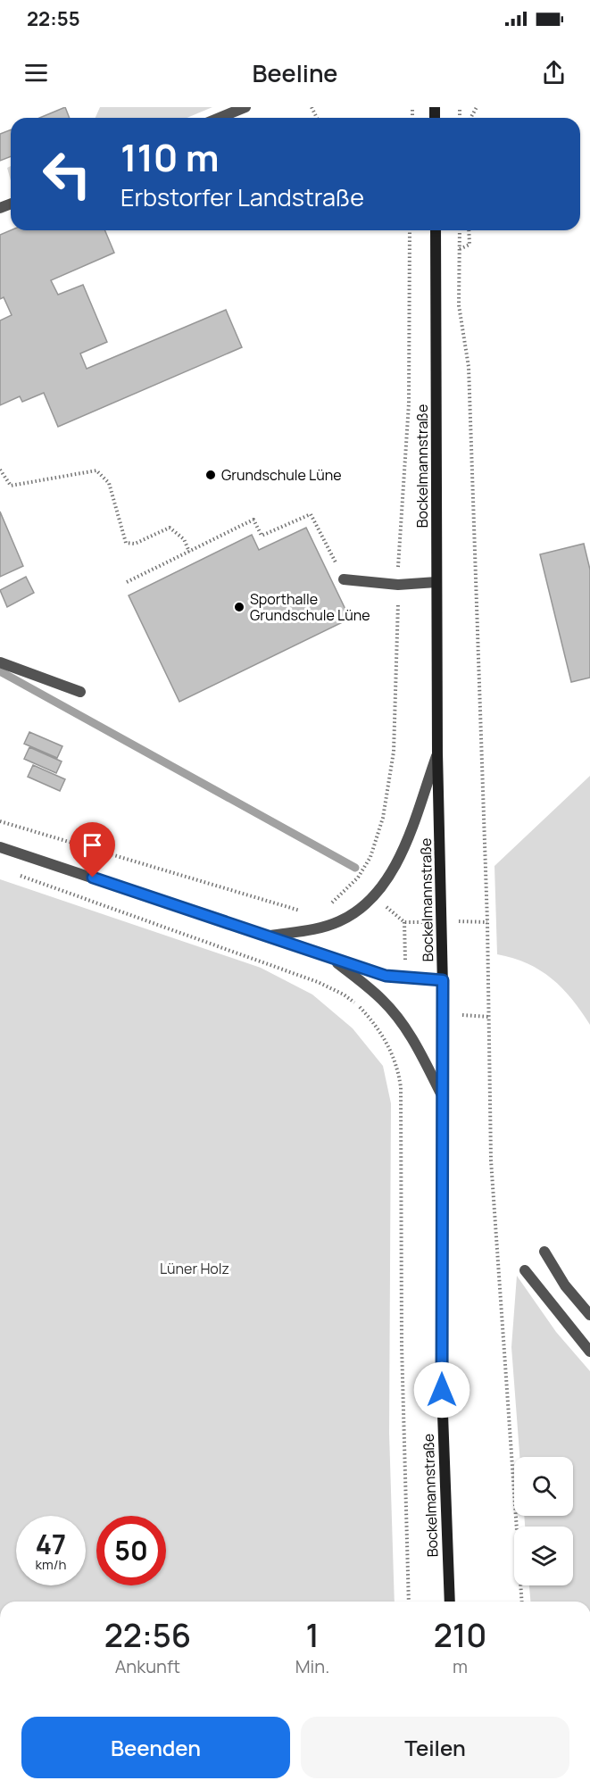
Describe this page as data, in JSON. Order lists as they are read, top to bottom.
{
  "streets": {
    "main road": ["Bockelmannstraße"]
  },
  "parks": ["Lüner Holz"],
  "places": ["Grundschule Lüne", "Sporthalle Grundschule Lüne"],
  "page": {
    "status": "22:55",
    "header": "Beeline",
    "turn": ["110 m", "Erbstorfer Landstraße"],
    "speed": "47 km/h",
    "limit": "50",
    "eta": [
      "22:56",
      "Ankunft",
      "1",
      "Min.",
      "210",
      "m"
    ],
    "buttons": ["Beenden", "Teilen"]
  }
}
